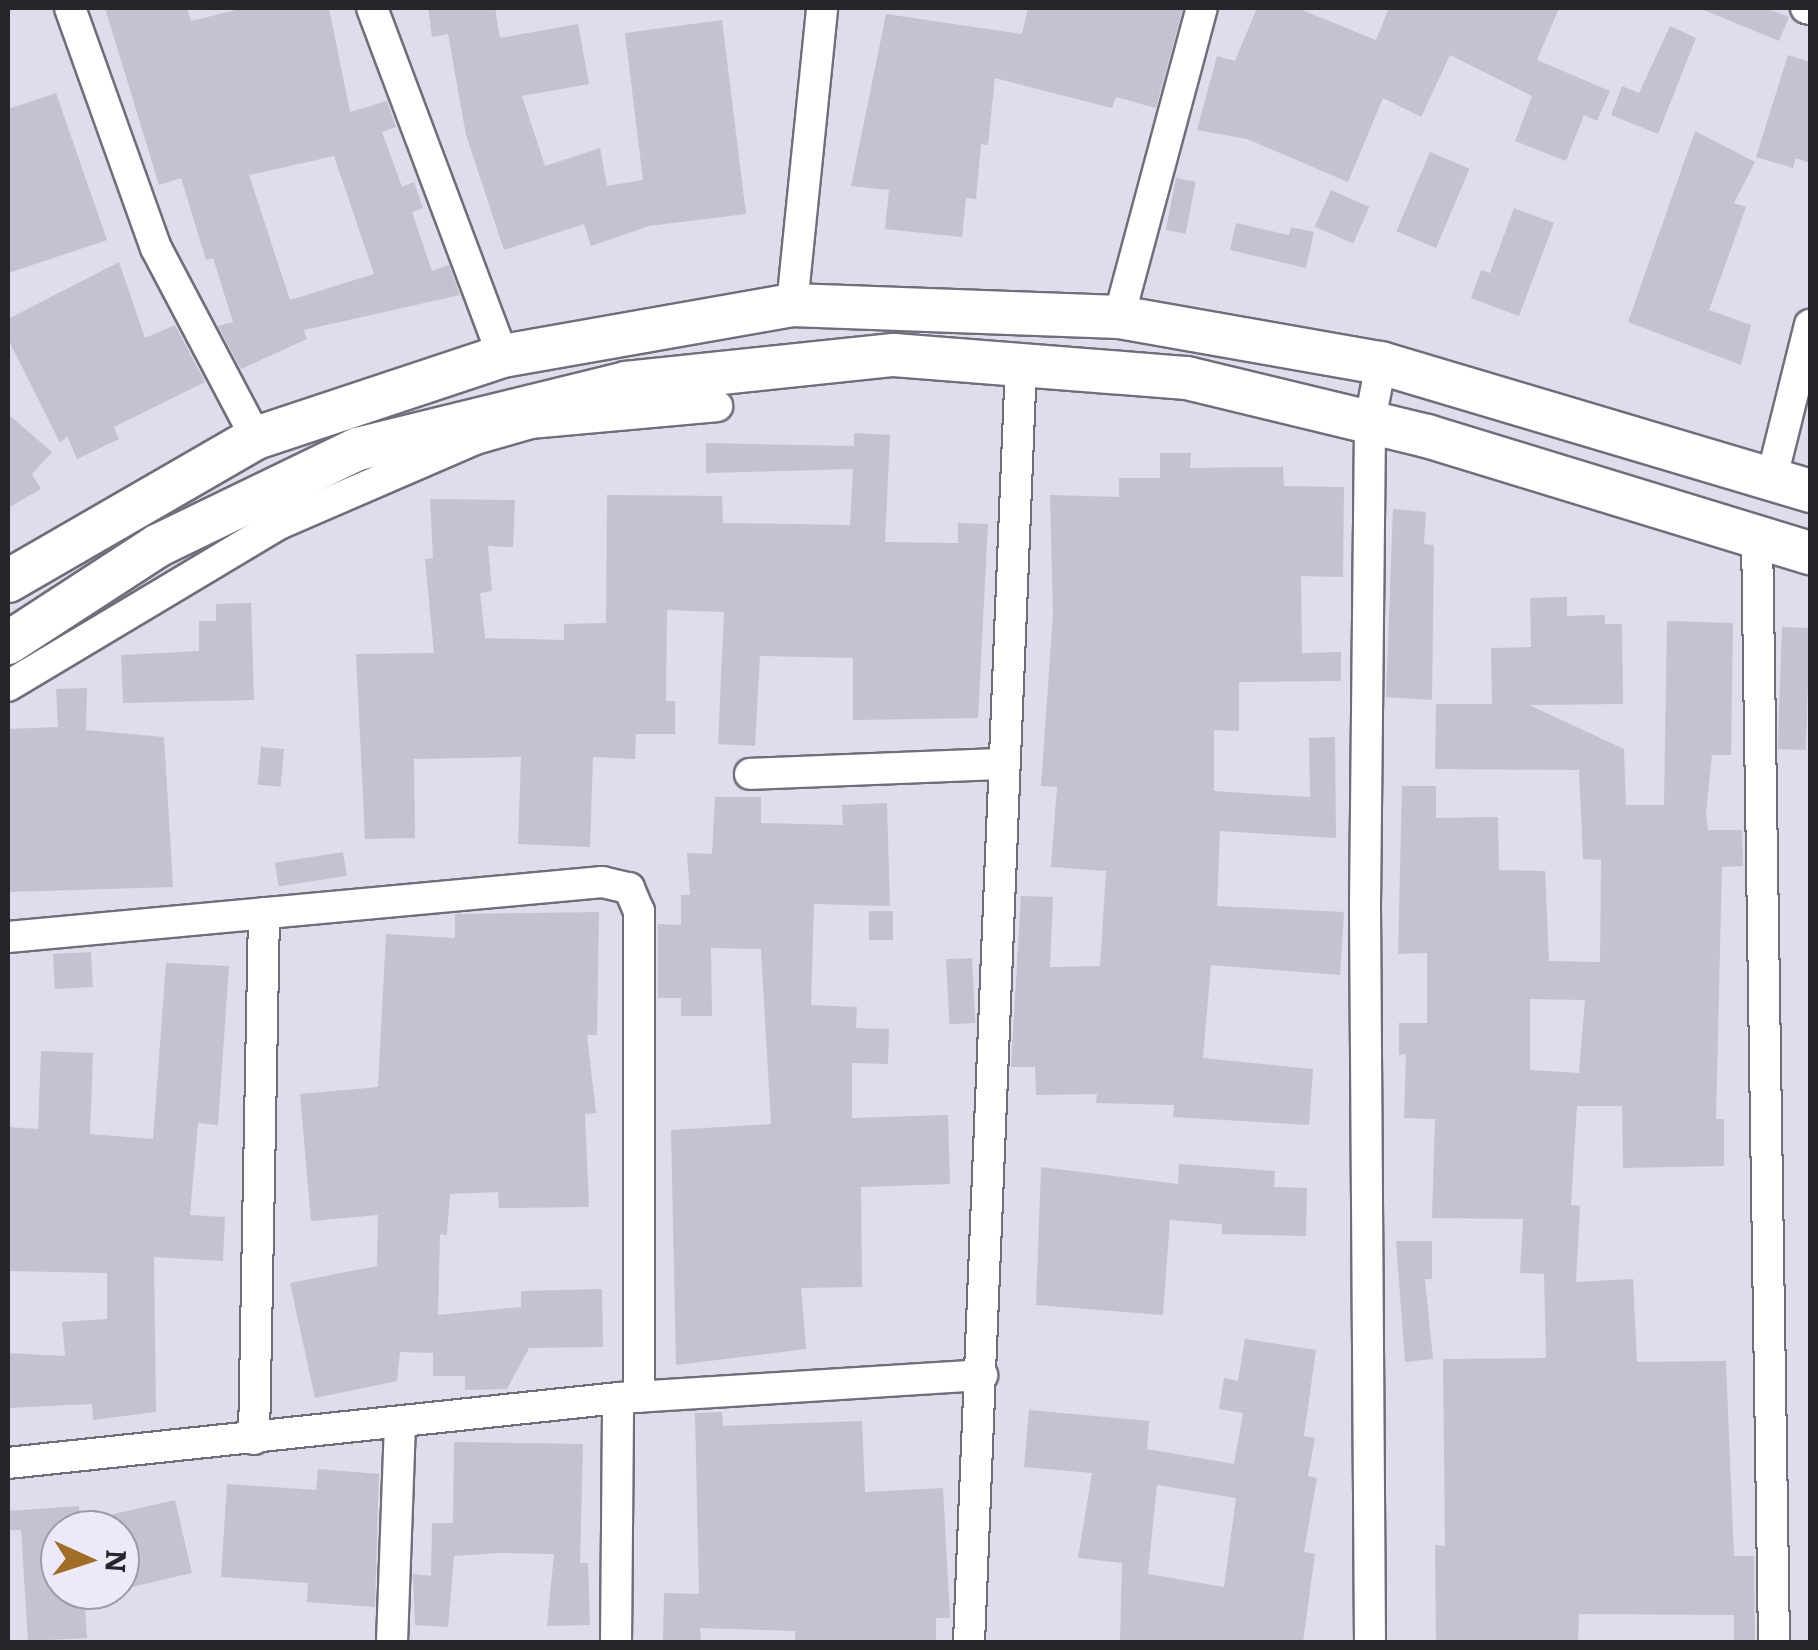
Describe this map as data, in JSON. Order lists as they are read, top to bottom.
{
  "north": "right"
}
